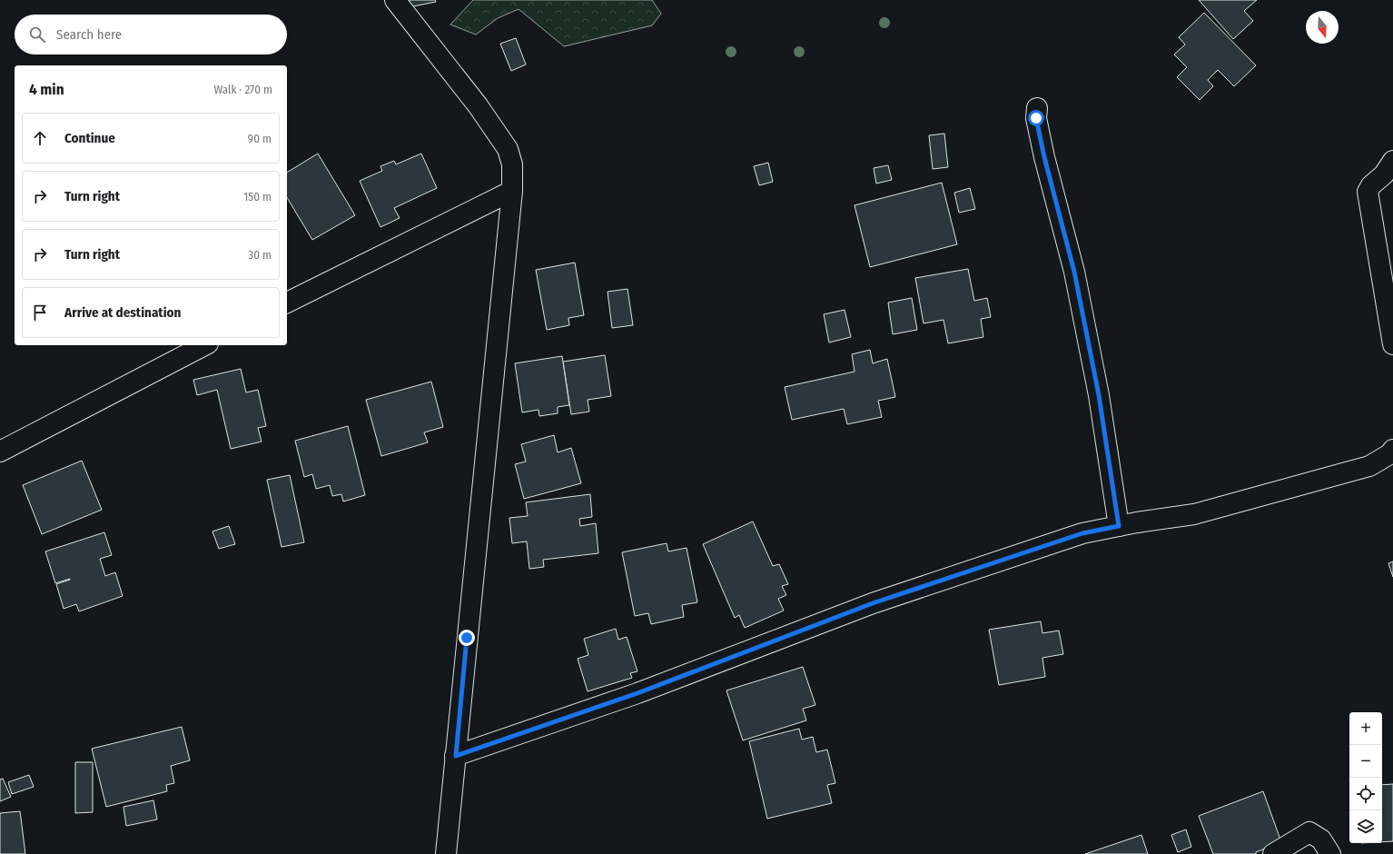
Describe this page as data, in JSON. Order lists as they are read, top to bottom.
{
  "north": "bottom",
  "page": {
    "search": "Search here",
    "heading": ["4 min", "Walk · 270 m"],
    "list": [
      ["Continue", "90 m"],
      ["Turn right", "150 m"],
      ["Turn right", "30 m"],
      "Arrive at destination"
    ],
    "map_buttons": ["+", "−"]
  }
}
